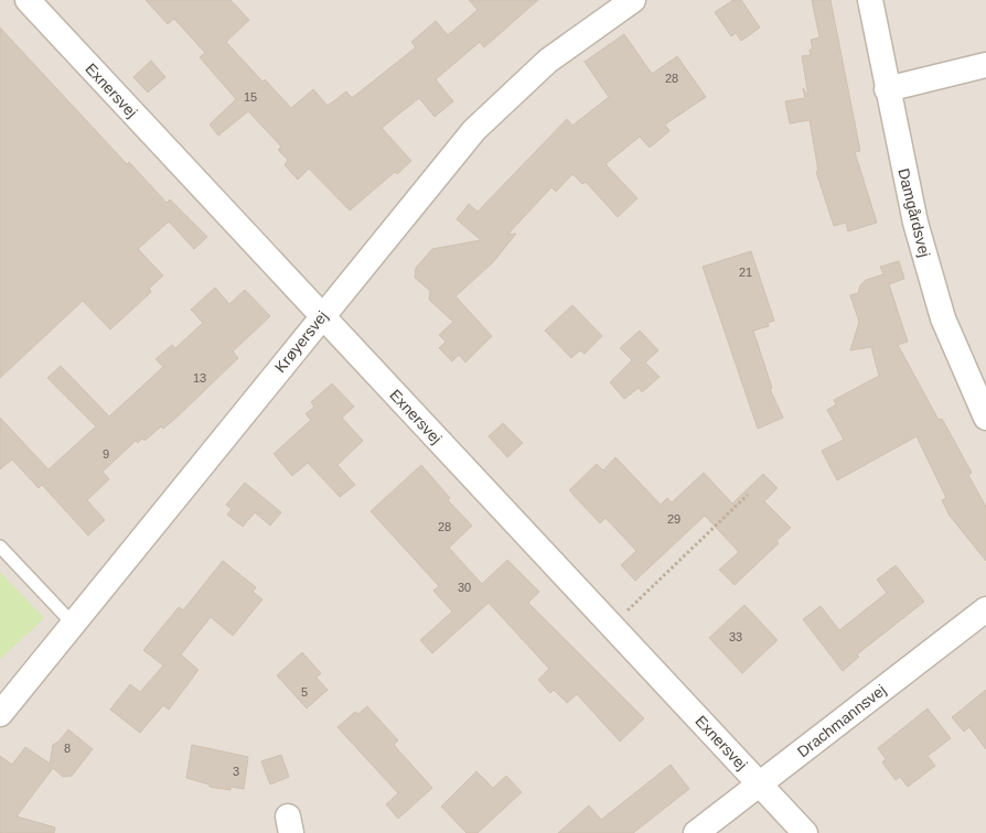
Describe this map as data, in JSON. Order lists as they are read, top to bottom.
{
  "streets": {
    "street": [
      "Exnersvej",
      "Damgårdsvej",
      "Krøyersvej",
      "Drachmannsvej"
    ]
  },
  "crossings": [
    ["Exnersvej", "Krøyersvej"],
    ["Exnersvej", "Drachmannsvej"]
  ],
  "house_numbers": [
    "28",
    "15",
    "21",
    "13",
    "9",
    "29",
    "28",
    "30",
    "33",
    "5",
    "8",
    "3"
  ]
}
